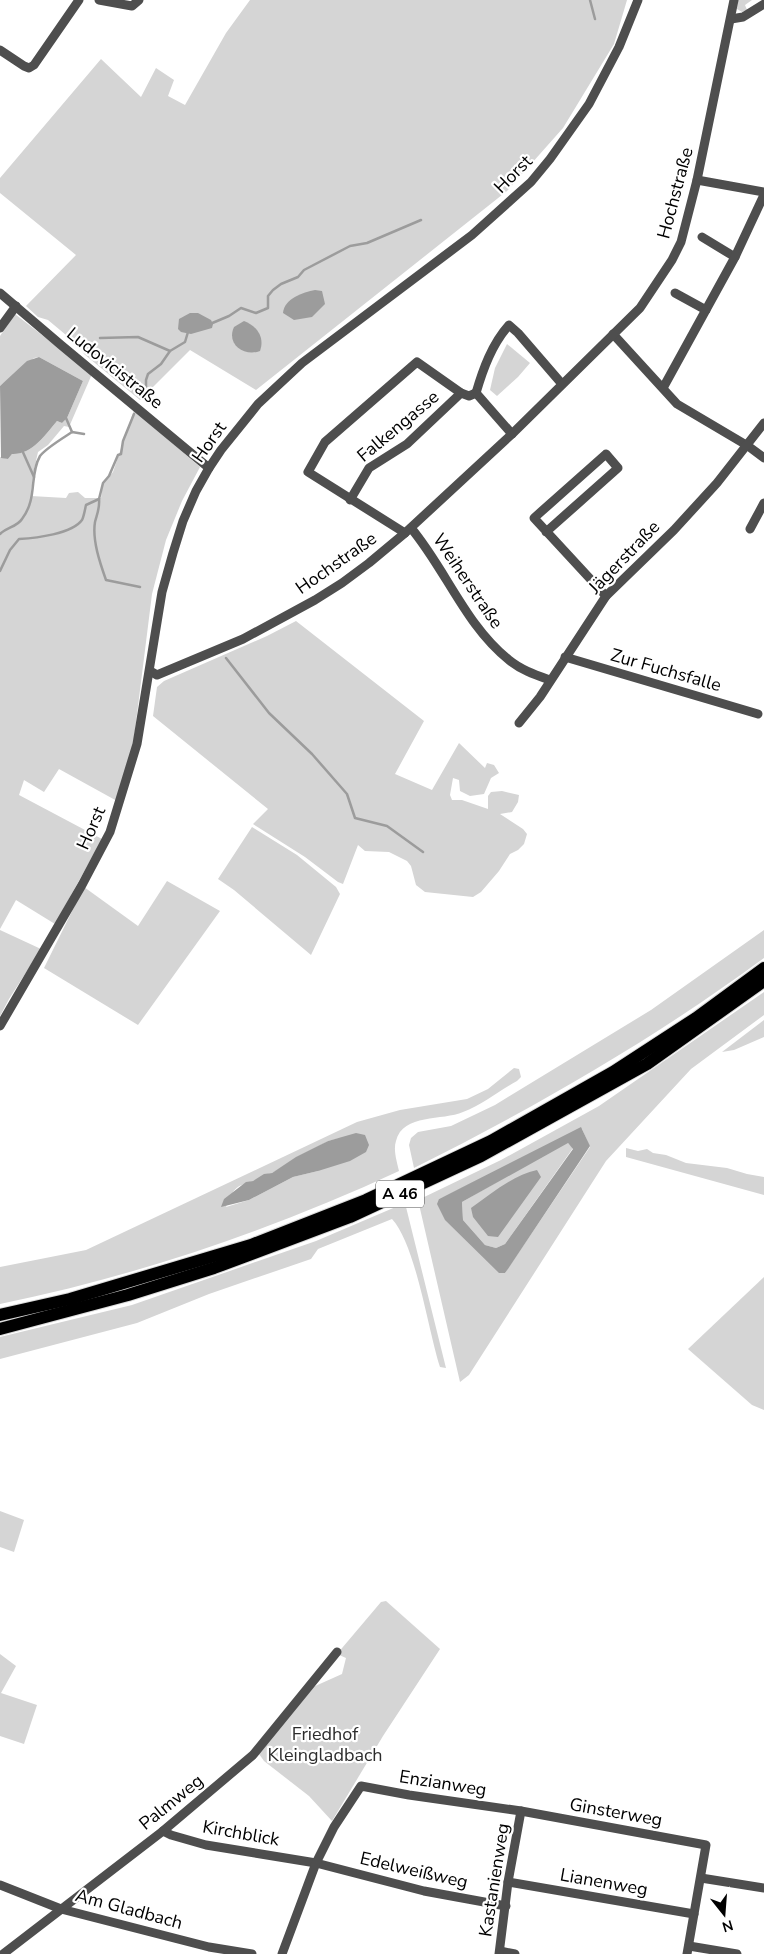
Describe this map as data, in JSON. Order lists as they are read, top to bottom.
{
  "streets": {
    "highway": ["A 46"],
    "street": [
      "Horst",
      "Hochstraße",
      "Ludovicistraße",
      "Falkengasse",
      "Jägerstraße",
      "Weiherstraße",
      "Zur Fuchsfalle",
      "Enzianweg",
      "Palmweg",
      "Ginsterweg",
      "Kirchblick",
      "Edelweißweg",
      "Kastanienweg",
      "Lianenweg",
      "Am Gladbach"
    ]
  },
  "crossings": [
    ["Horst", "Hochstraße"],
    ["Horst", "Ludovicistraße"],
    ["Hochstraße", "Weiherstraße"],
    ["Falkengasse", "Weiherstraße"],
    ["Jägerstraße", "Weiherstraße"],
    ["Jägerstraße", "Zur Fuchsfalle"],
    ["Enzianweg", "Ginsterweg"],
    ["Enzianweg", "Kirchblick"],
    ["Enzianweg", "Edelweißweg"],
    ["Enzianweg", "Kastanienweg"],
    ["Palmweg", "Kirchblick"],
    ["Palmweg", "Am Gladbach"],
    ["Ginsterweg", "Kastanienweg"],
    ["Kirchblick", "Edelweißweg"],
    ["Edelweißweg", "Kastanienweg"],
    ["Kastanienweg", "Lianenweg"]
  ],
  "parks": ["Friedhof Kleingladbach"],
  "north": "bottom"
}
